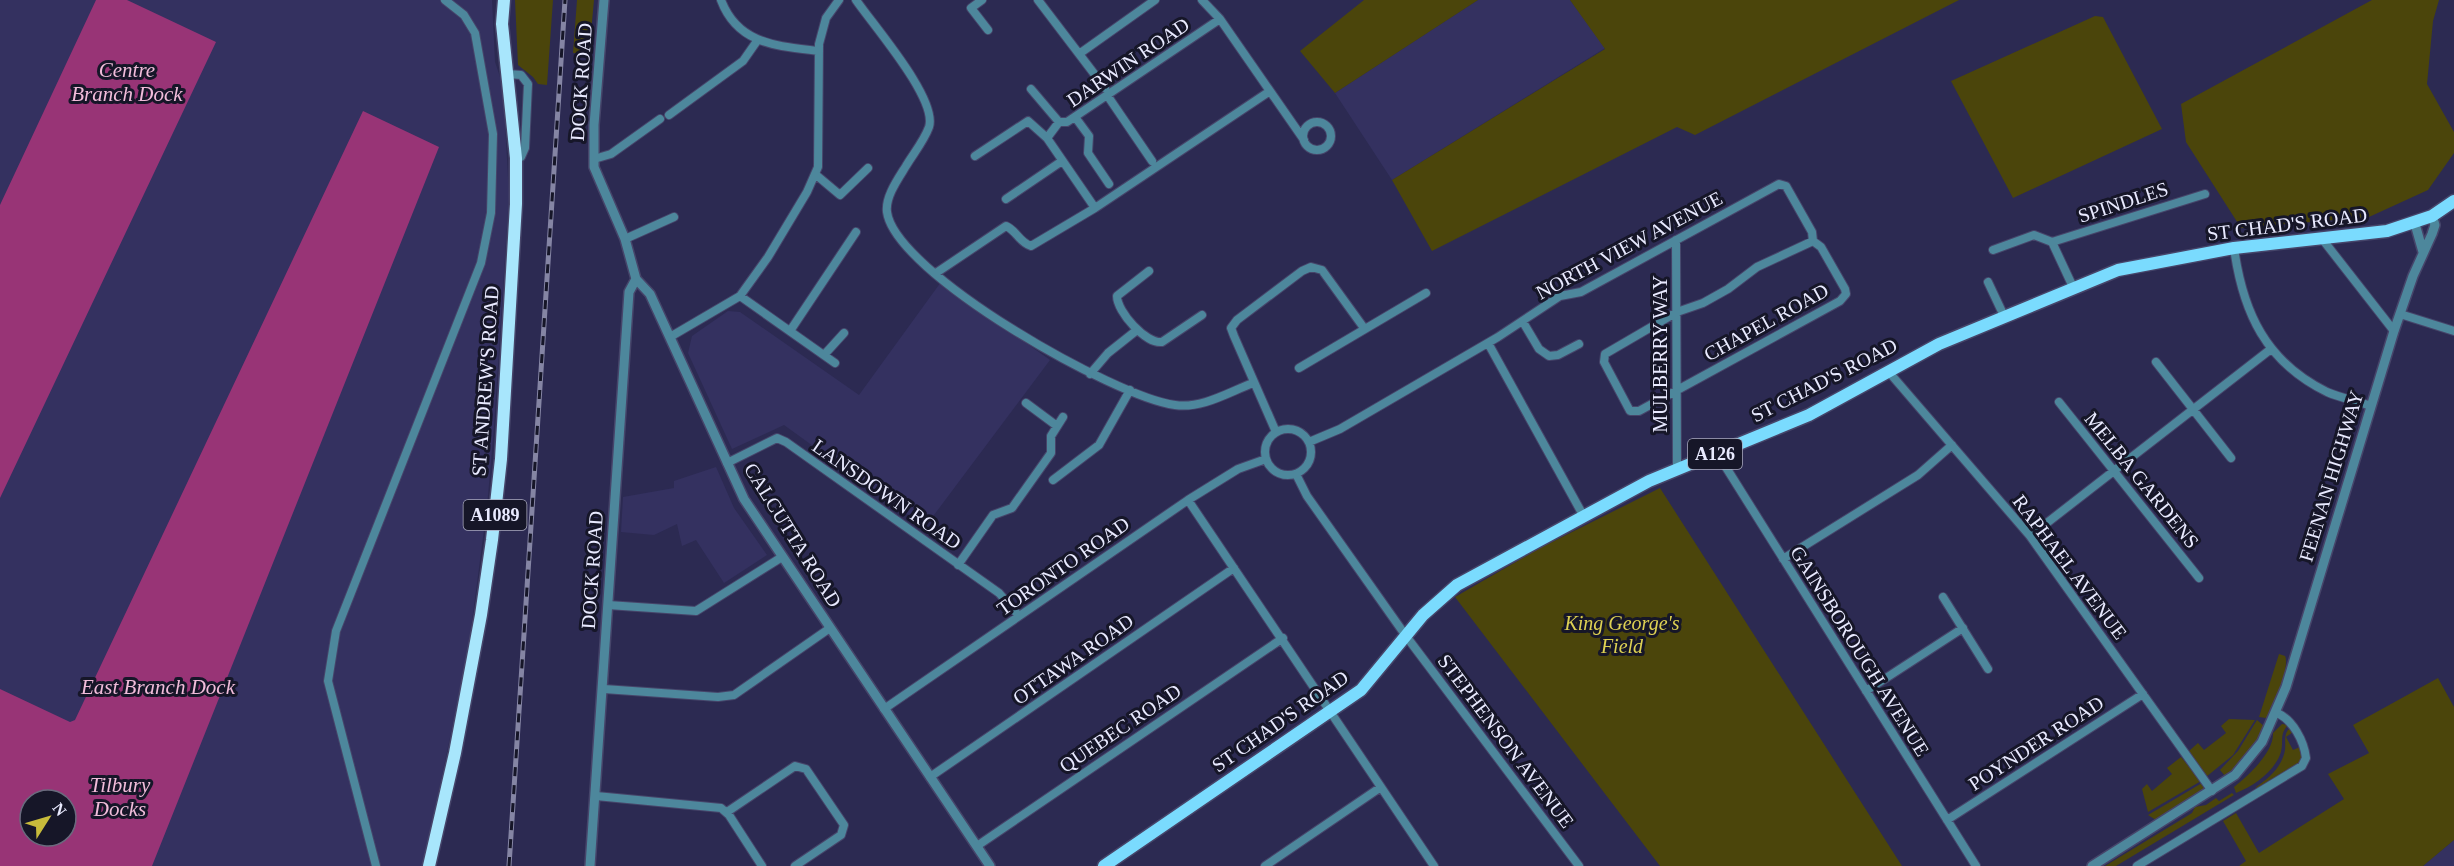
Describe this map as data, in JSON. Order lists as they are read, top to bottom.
{
  "streets": {
    "highway": ["ST ANDREW'S ROAD", "A1089"],
    "main road": ["ST CHAD'S ROAD", "A126"],
    "street": [
      "DARWIN ROAD",
      "DOCK ROAD",
      "SPINDLES",
      "NORTH VIEW AVENUE",
      "CHAPEL ROAD",
      "MULBERRY WAY",
      "FEENAN HIGHWAY",
      "MELBA GARDENS",
      "LANSDOWN ROAD",
      "CALCUTTA ROAD",
      "TORONTO ROAD",
      "RAPHAEL AVENUE",
      "GAINSBOROUGH AVENUE",
      "OTTAWA ROAD",
      "QUEBEC ROAD",
      "STEPHENSON AVENUE",
      "POYNDER ROAD"
    ]
  },
  "crossings": [
    ["DOCK ROAD", "CALCUTTA ROAD"],
    ["ST CHAD'S ROAD", "MULBERRY WAY"],
    ["ST CHAD'S ROAD", "FEENAN HIGHWAY"],
    ["ST CHAD'S ROAD", "RAPHAEL AVENUE"],
    ["ST CHAD'S ROAD", "GAINSBOROUGH AVENUE"],
    ["ST CHAD'S ROAD", "STEPHENSON AVENUE"],
    ["NORTH VIEW AVENUE", "CHAPEL ROAD"],
    ["NORTH VIEW AVENUE", "MULBERRY WAY"],
    ["NORTH VIEW AVENUE", "TORONTO ROAD"],
    ["NORTH VIEW AVENUE", "STEPHENSON AVENUE"],
    ["CHAPEL ROAD", "MULBERRY WAY"],
    ["FEENAN HIGHWAY", "RAPHAEL AVENUE"],
    ["LANSDOWN ROAD", "CALCUTTA ROAD"],
    ["LANSDOWN ROAD", "TORONTO ROAD"],
    ["CALCUTTA ROAD", "TORONTO ROAD"],
    ["CALCUTTA ROAD", "OTTAWA ROAD"],
    ["CALCUTTA ROAD", "QUEBEC ROAD"],
    ["TORONTO ROAD", "STEPHENSON AVENUE"],
    ["RAPHAEL AVENUE", "POYNDER ROAD"],
    ["GAINSBOROUGH AVENUE", "POYNDER ROAD"]
  ],
  "water": ["Centre Branch Dock", "East Branch Dock", "Tilbury Docks"],
  "parks": ["King George's Field"],
  "north": "top right"
}
